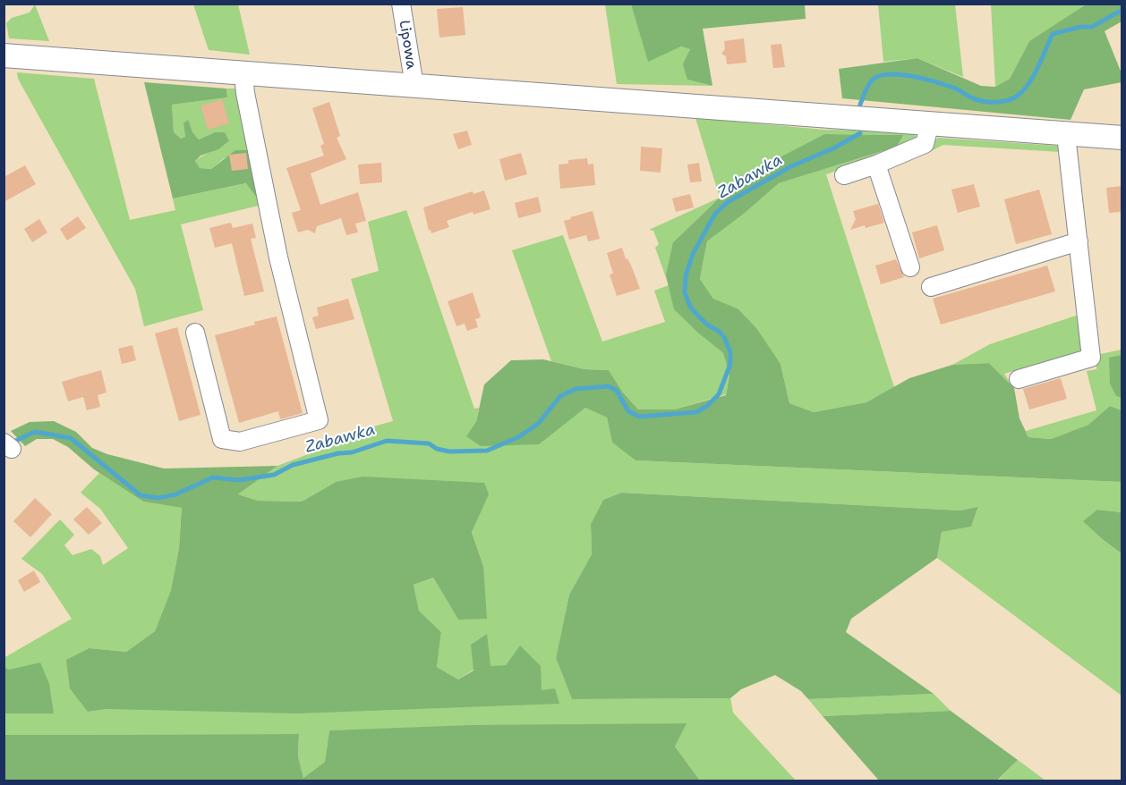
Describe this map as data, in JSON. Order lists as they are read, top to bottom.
{
  "streets": {
    "street": ["Lipowa"]
  },
  "water": ["Zabawka"]
}
